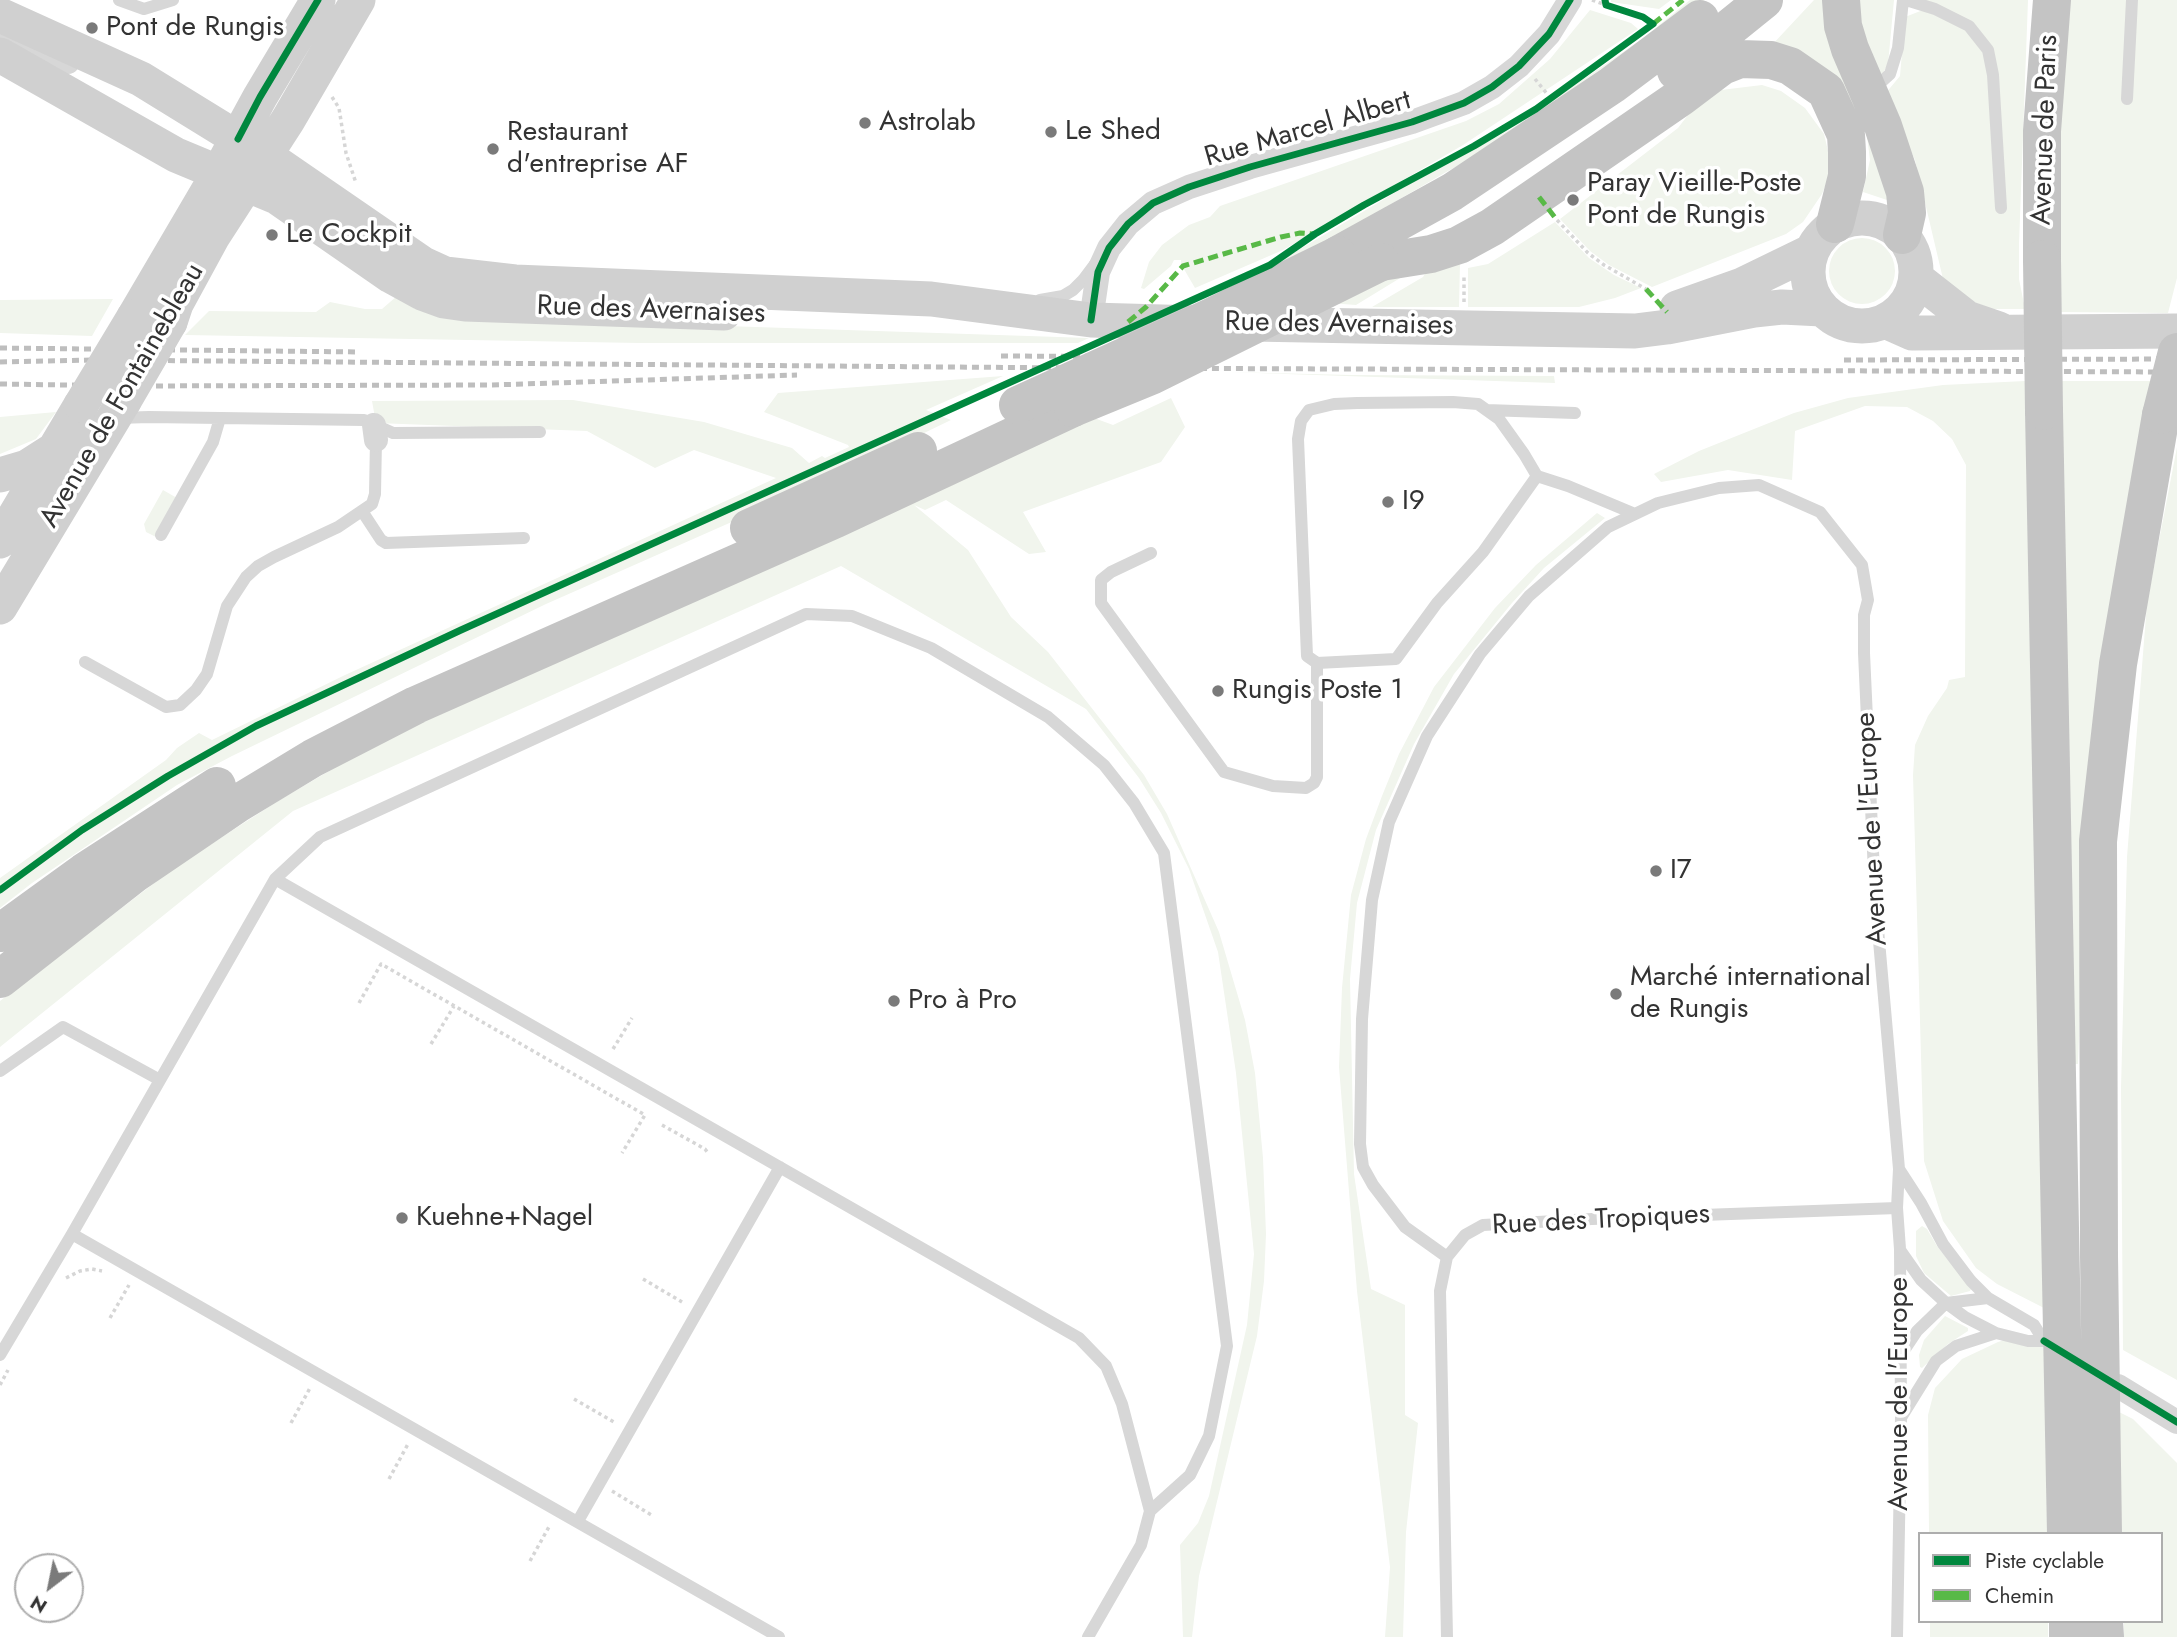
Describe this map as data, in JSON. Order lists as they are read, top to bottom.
{
  "streets": {
    "highway": ["Avenue de Paris"],
    "main road": ["Rue des Avernaises", "Avenue de Fontainebleau"],
    "street": ["Rue Marcel Albert"],
    "lane": ["Avenue de l'Europe", "Rue des Tropiques"]
  },
  "crossings": [
    ["Rue Marcel Albert", "Rue des Avernaises"],
    ["Rue des Avernaises", "Avenue de Fontainebleau"],
    ["Avenue de l'Europe", "Rue des Tropiques"]
  ],
  "places": [
    "Pont de Rungis",
    "Astrolab",
    "Le Shed",
    "Restaurant d'entreprise AF",
    "Paray Vieille-Poste Pont de Rungis",
    "Le Cockpit",
    "I9",
    "Rungis Poste 1",
    "I7",
    "Marché international de Rungis",
    "Pro à Pro",
    "Kuehne+Nagel"
  ],
  "legend": ["Piste cyclable", "Chemin"],
  "north": "bottom left"
}
